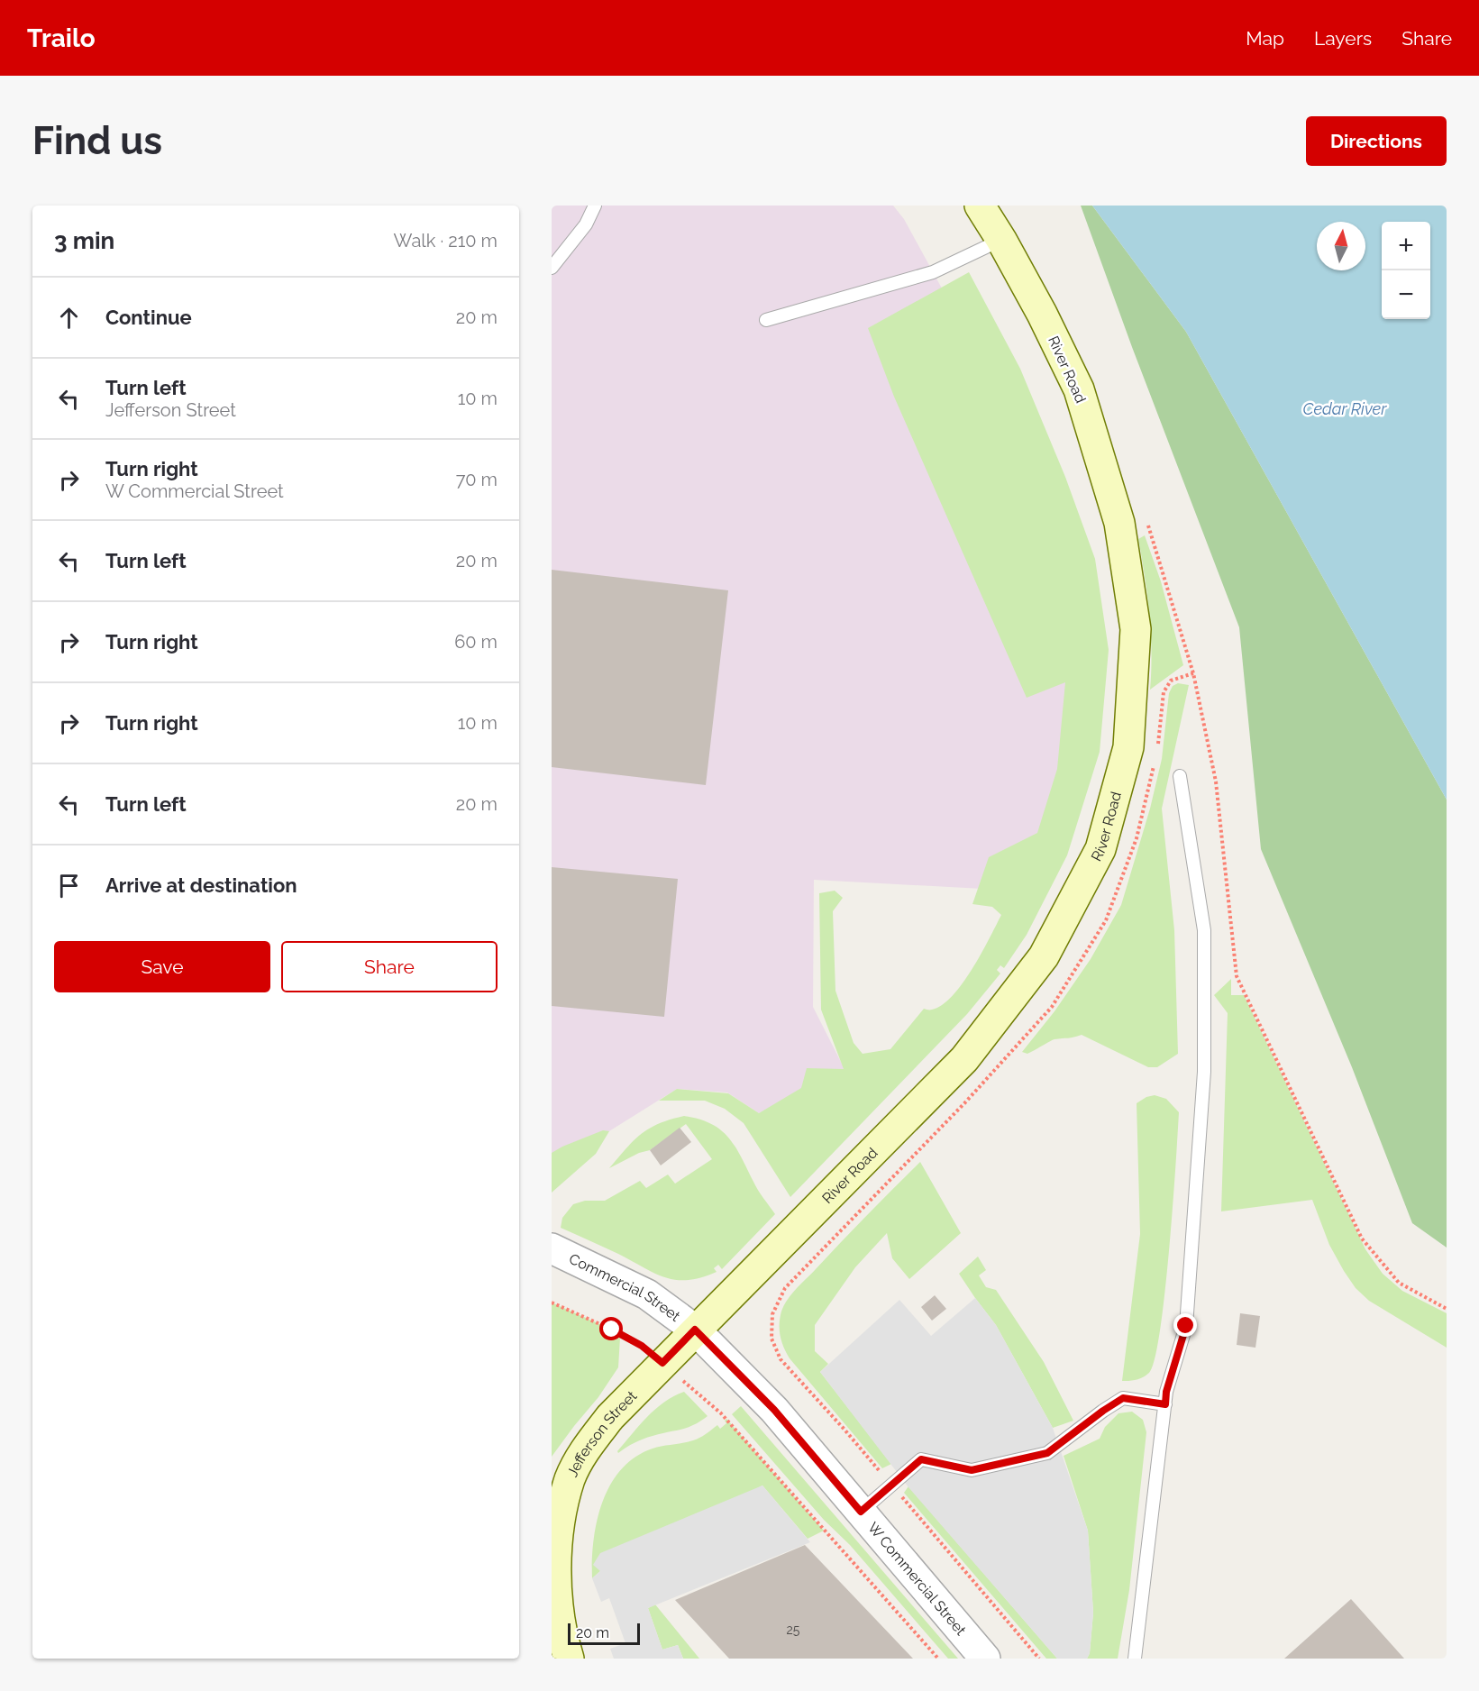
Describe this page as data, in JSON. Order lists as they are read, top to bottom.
{
  "streets": {
    "main road": ["River Road", "Jefferson Street"],
    "street": ["Commercial Street", "W Commercial Street"]
  },
  "crossings": [
    ["River Road", "Commercial Street"],
    ["River Road", "Jefferson Street"],
    ["River Road", "W Commercial Street"],
    ["Commercial Street", "Jefferson Street"],
    ["Commercial Street", "W Commercial Street"],
    ["Jefferson Street", "W Commercial Street"]
  ],
  "water": ["Cedar River"],
  "house_numbers": ["25"],
  "scale_bar": "20 m",
  "north": "top",
  "page": {
    "header": "Trailo",
    "nav": ["Map", "Layers", "Share"],
    "buttons": [
      "Directions",
      ["Save", "Share"]
    ],
    "title": "Find us",
    "heading": ["3 min", "Walk · 210 m"],
    "map_buttons": ["+", "−"],
    "list": [
      ["Continue", "20 m"],
      ["Turn left", "Jefferson Street", "10 m"],
      ["Turn right", "W Commercial Street", "70 m"],
      ["Turn left", "20 m"],
      ["Turn right", "60 m"],
      ["Turn right", "10 m"],
      ["Turn left", "20 m"],
      "Arrive at destination"
    ],
    "scale": "20 m"
  }
}
